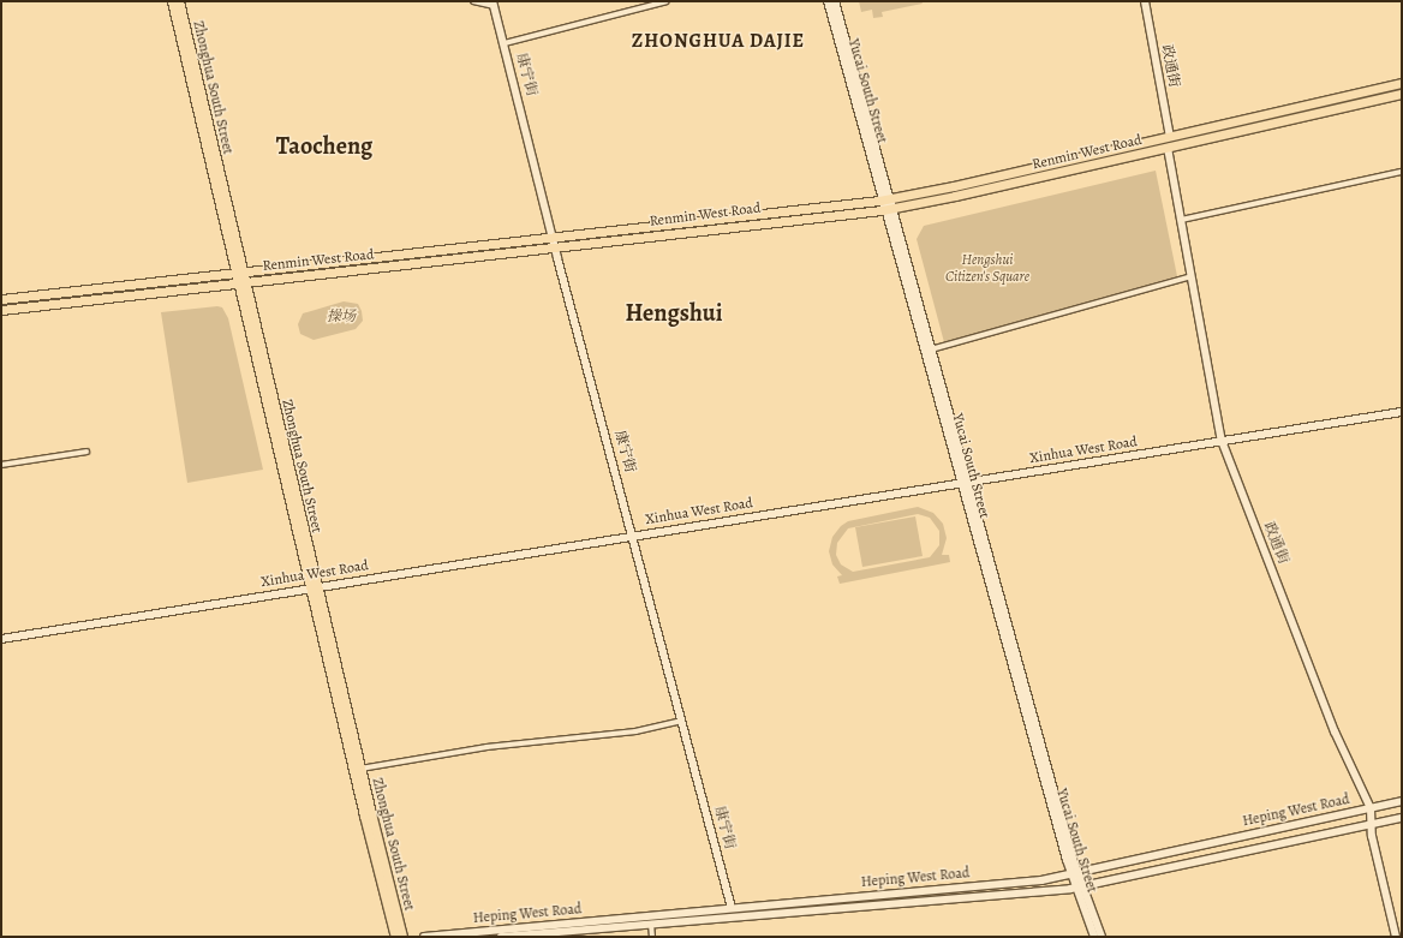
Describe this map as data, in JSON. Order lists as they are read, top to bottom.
{
  "streets": {
    "main road": [
      "政通街",
      "康宁街",
      "Zhonghua South Street",
      "Yucai South Street",
      "Renmin West Road",
      "Xinhua West Road",
      "Heping West Road"
    ]
  },
  "crossings": [
    ["政通街", "Renmin West Road"],
    ["政通街", "Xinhua West Road"],
    ["政通街", "Heping West Road"],
    ["康宁街", "Renmin West Road"],
    ["康宁街", "Xinhua West Road"],
    ["康宁街", "Heping West Road"],
    ["Zhonghua South Street", "Renmin West Road"],
    ["Zhonghua South Street", "Xinhua West Road"],
    ["Yucai South Street", "Renmin West Road"],
    ["Yucai South Street", "Xinhua West Road"],
    ["Yucai South Street", "Heping West Road"]
  ],
  "districts": ["ZHONGHUA DAJIE", "Taocheng", "Hengshui"],
  "parks": ["Hengshui Citizen's Square", "操场"]
}
